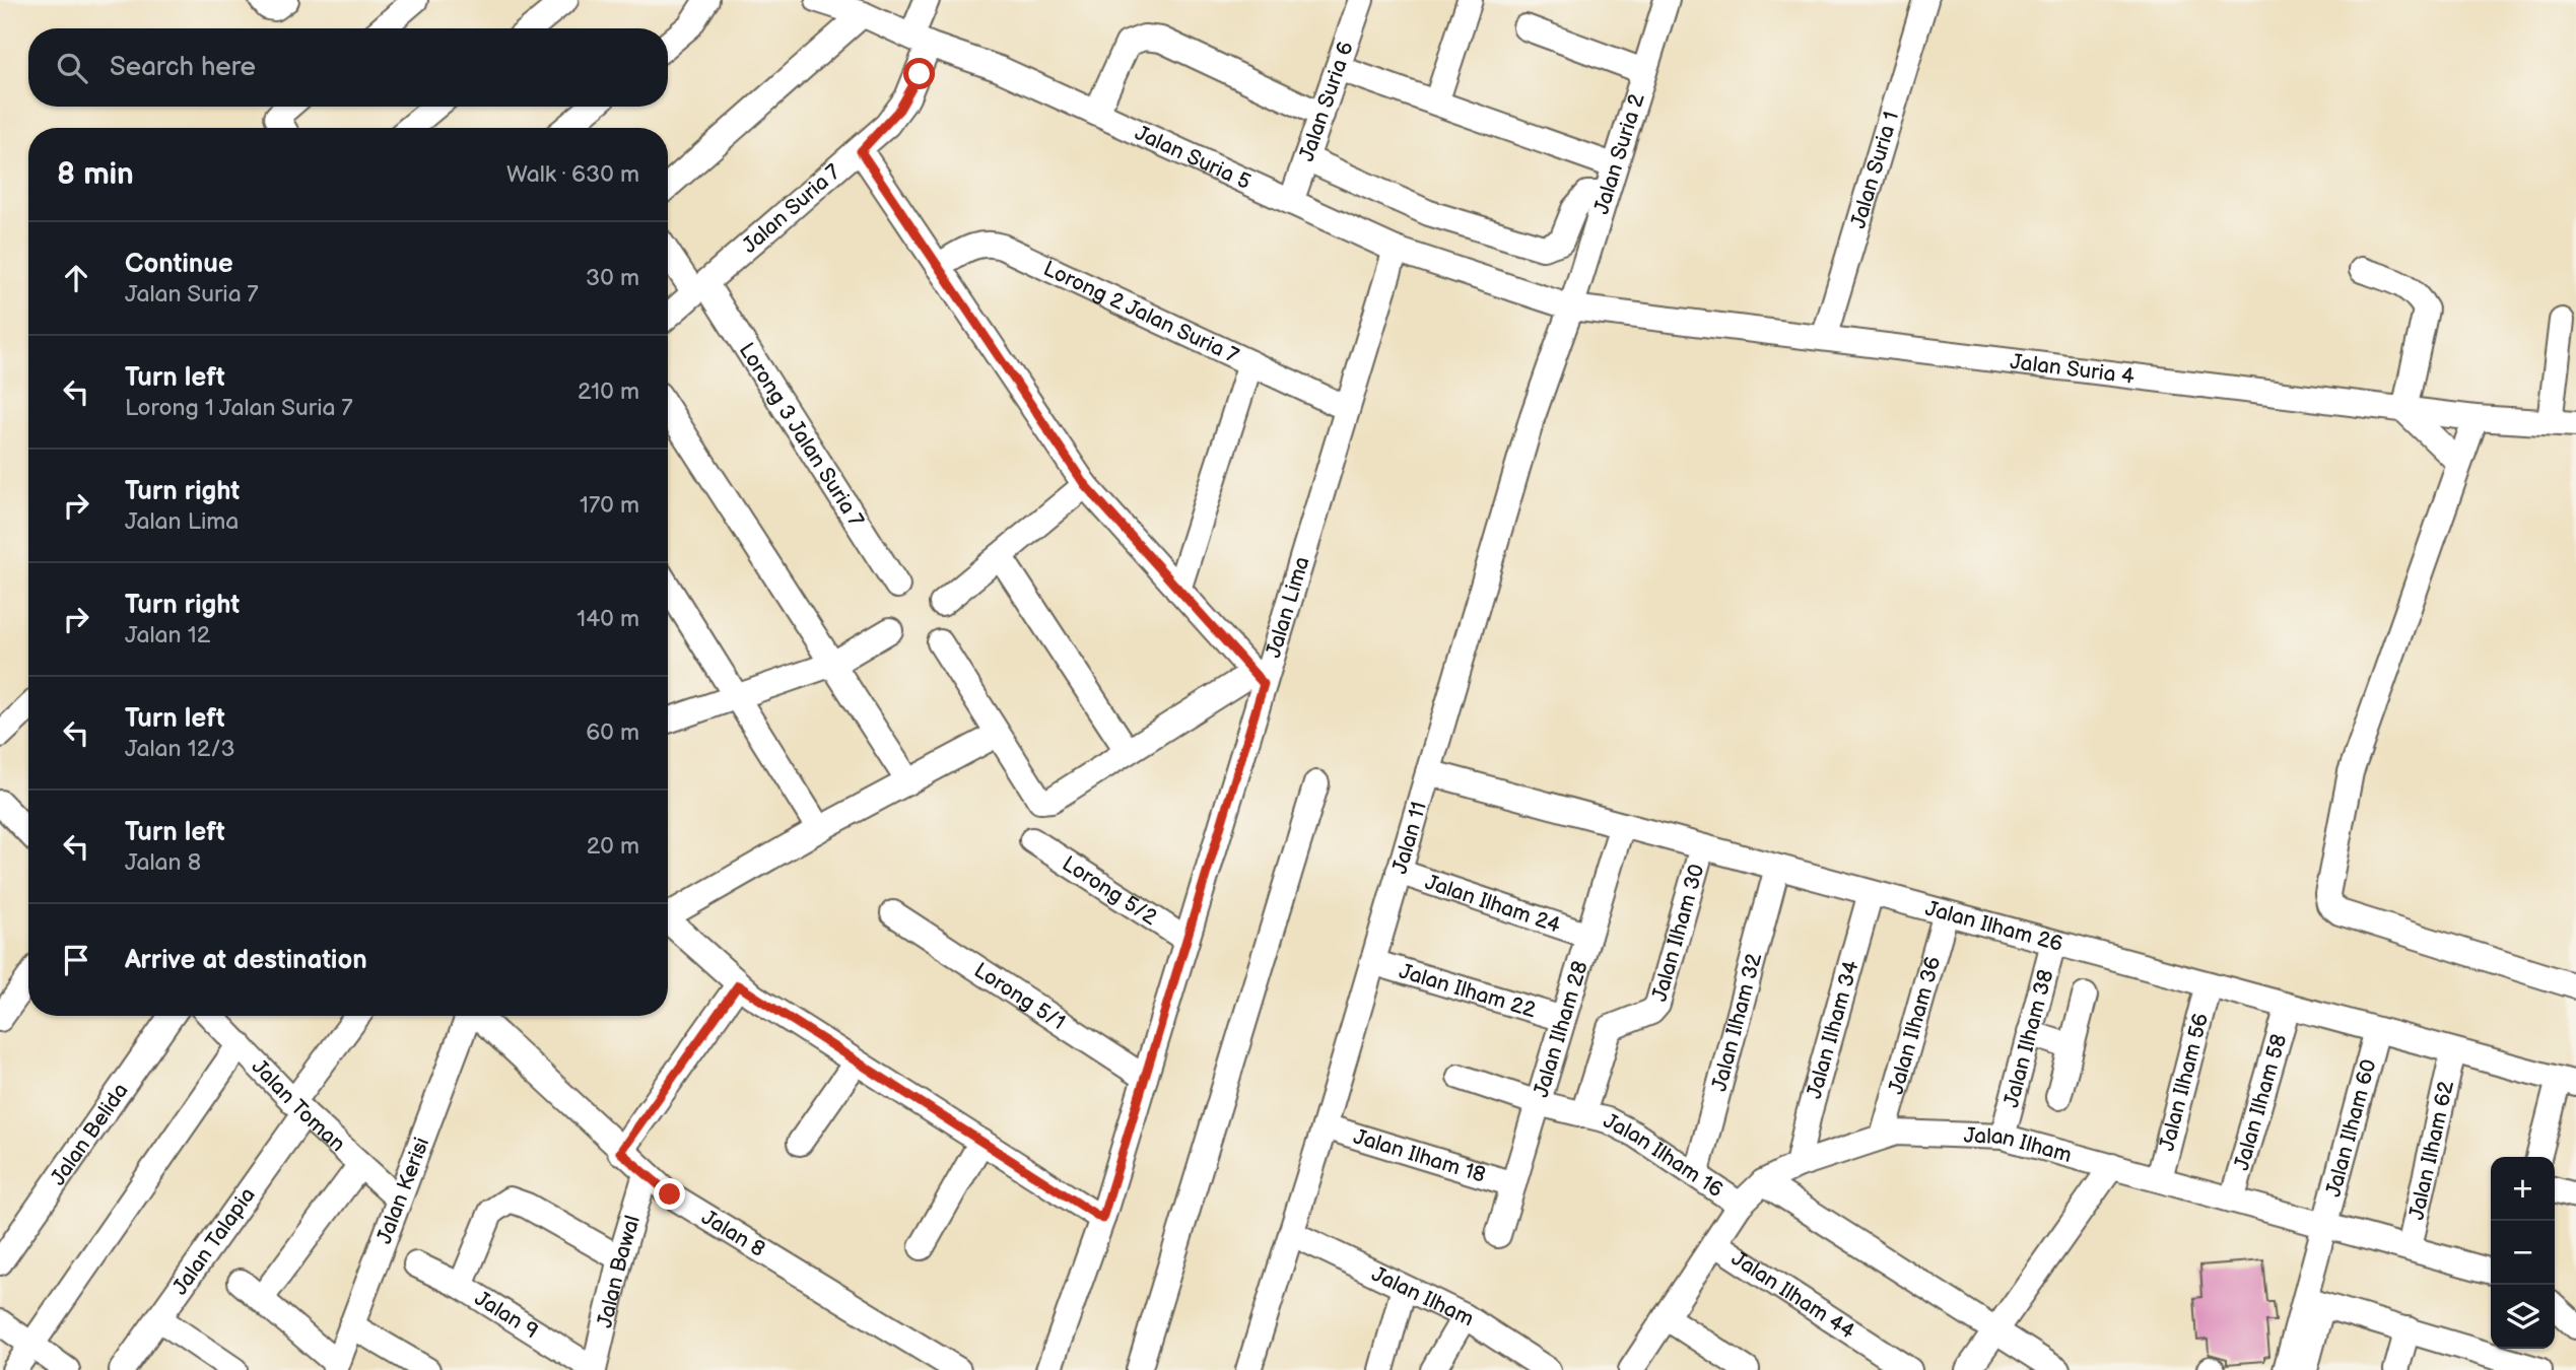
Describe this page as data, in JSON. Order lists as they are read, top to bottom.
{
  "streets": {
    "street": [
      "Jalan Suria 6",
      "Jalan Suria 2",
      "Jalan Suria 5",
      "Jalan Suria 1",
      "Jalan Suria 7",
      "Lorong 2 Jalan Suria 7",
      "Jalan Suria 4",
      "Lorong 3 Jalan Suria 7",
      "Jalan Lima",
      "Jalan 11",
      "Lorong 5/2",
      "Jalan Ilham 24",
      "Jalan Ilham 26",
      "Jalan Ilham 30",
      "Jalan Ilham 22",
      "Lorong 5/1",
      "Jalan Ilham 32",
      "Jalan Ilham 36",
      "Jalan Ilham 34",
      "Jalan Ilham 28",
      "Jalan Ilham 38",
      "Jalan Ilham 56",
      "Jalan Ilham 58",
      "Jalan Toman",
      "Jalan Ilham 60",
      "Jalan Belida",
      "Jalan Ilham",
      "Jalan Ilham 62",
      "Jalan Ilham 18",
      "Jalan Ilham 16",
      "Jalan Kerisi",
      "Jalan 8",
      "Jalan Talapia",
      "Jalan Bawal",
      "Jalan Ilham 44",
      "Jalan 9"
    ]
  },
  "crossings": [
    ["Jalan Suria 6", "Jalan Suria 5"],
    ["Jalan Suria 2", "Jalan Suria 5"],
    ["Jalan Suria 2", "Jalan Suria 4"],
    ["Jalan Suria 2", "Jalan 11"],
    ["Jalan Suria 5", "Jalan Suria 7"],
    ["Jalan Suria 5", "Jalan Suria 4"],
    ["Jalan Suria 5", "Jalan Lima"],
    ["Jalan Suria 5", "Jalan 11"],
    ["Jalan Suria 1", "Jalan Suria 4"],
    ["Jalan Suria 7", "Lorong 3 Jalan Suria 7"],
    ["Lorong 2 Jalan Suria 7", "Jalan Lima"],
    ["Jalan Suria 4", "Jalan 11"],
    ["Jalan Lima", "Lorong 5/2"],
    ["Jalan Lima", "Lorong 5/1"],
    ["Jalan 11", "Jalan Ilham 24"],
    ["Jalan 11", "Jalan Ilham 26"],
    ["Jalan 11", "Jalan Ilham 22"],
    ["Jalan 11", "Jalan Ilham"],
    ["Jalan 11", "Jalan Ilham 18"],
    ["Jalan Ilham 24", "Jalan Ilham 28"],
    ["Jalan Ilham 26", "Jalan Ilham 30"],
    ["Jalan Ilham 26", "Jalan Ilham 32"],
    ["Jalan Ilham 26", "Jalan Ilham 36"],
    ["Jalan Ilham 26", "Jalan Ilham 34"],
    ["Jalan Ilham 26", "Jalan Ilham 28"],
    ["Jalan Ilham 26", "Jalan Ilham 38"],
    ["Jalan Ilham 26", "Jalan Ilham 56"],
    ["Jalan Ilham 26", "Jalan Ilham 58"],
    ["Jalan Ilham 26", "Jalan Ilham 60"],
    ["Jalan Ilham 26", "Jalan Ilham 62"],
    ["Jalan Ilham 30", "Jalan Ilham 16"],
    ["Jalan Ilham 22", "Jalan Ilham 28"],
    ["Jalan Ilham 32", "Jalan Ilham 16"],
    ["Jalan Ilham 36", "Jalan Ilham"],
    ["Jalan Ilham 34", "Jalan Ilham"],
    ["Jalan Ilham 28", "Jalan Ilham 18"],
    ["Jalan Ilham 28", "Jalan Ilham 16"],
    ["Jalan Ilham 38", "Jalan Ilham"],
    ["Jalan Ilham 56", "Jalan Ilham"],
    ["Jalan Ilham 58", "Jalan Ilham"],
    ["Jalan Toman", "Jalan Kerisi"],
    ["Jalan Toman", "Jalan Talapia"],
    ["Jalan Ilham 60", "Jalan Ilham"],
    ["Jalan Ilham", "Jalan Ilham 62"],
    ["Jalan Ilham", "Jalan Ilham 16"],
    ["Jalan Ilham", "Jalan Ilham 44"],
    ["Jalan 8", "Jalan Bawal"],
    ["Jalan Bawal", "Jalan 9"]
  ],
  "page": {
    "search": "Search here",
    "heading": ["8 min", "Walk · 630 m"],
    "list": [
      ["Continue", "Jalan Suria 7", "30 m"],
      ["Turn left", "Lorong 1 Jalan Suria 7", "210 m"],
      ["Turn right", "Jalan Lima", "170 m"],
      ["Turn right", "Jalan 12", "140 m"],
      ["Turn left", "Jalan 12/3", "60 m"],
      ["Turn left", "Jalan 8", "20 m"],
      "Arrive at destination"
    ],
    "map_buttons": ["+", "−"]
  }
}
